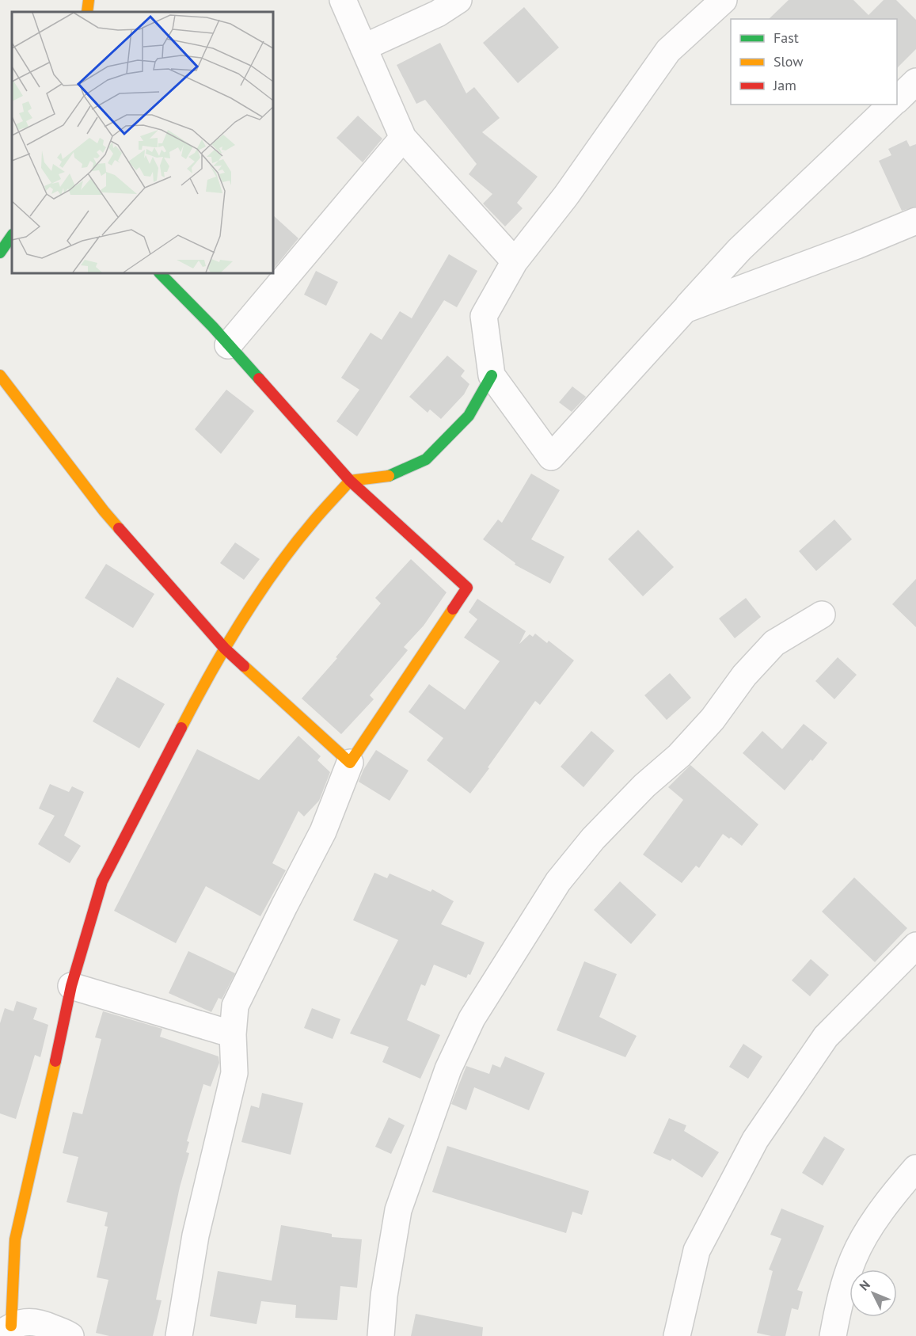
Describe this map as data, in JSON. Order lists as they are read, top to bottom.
{
  "legend": ["Fast", "Slow", "Jam"],
  "north": "top left"
}
